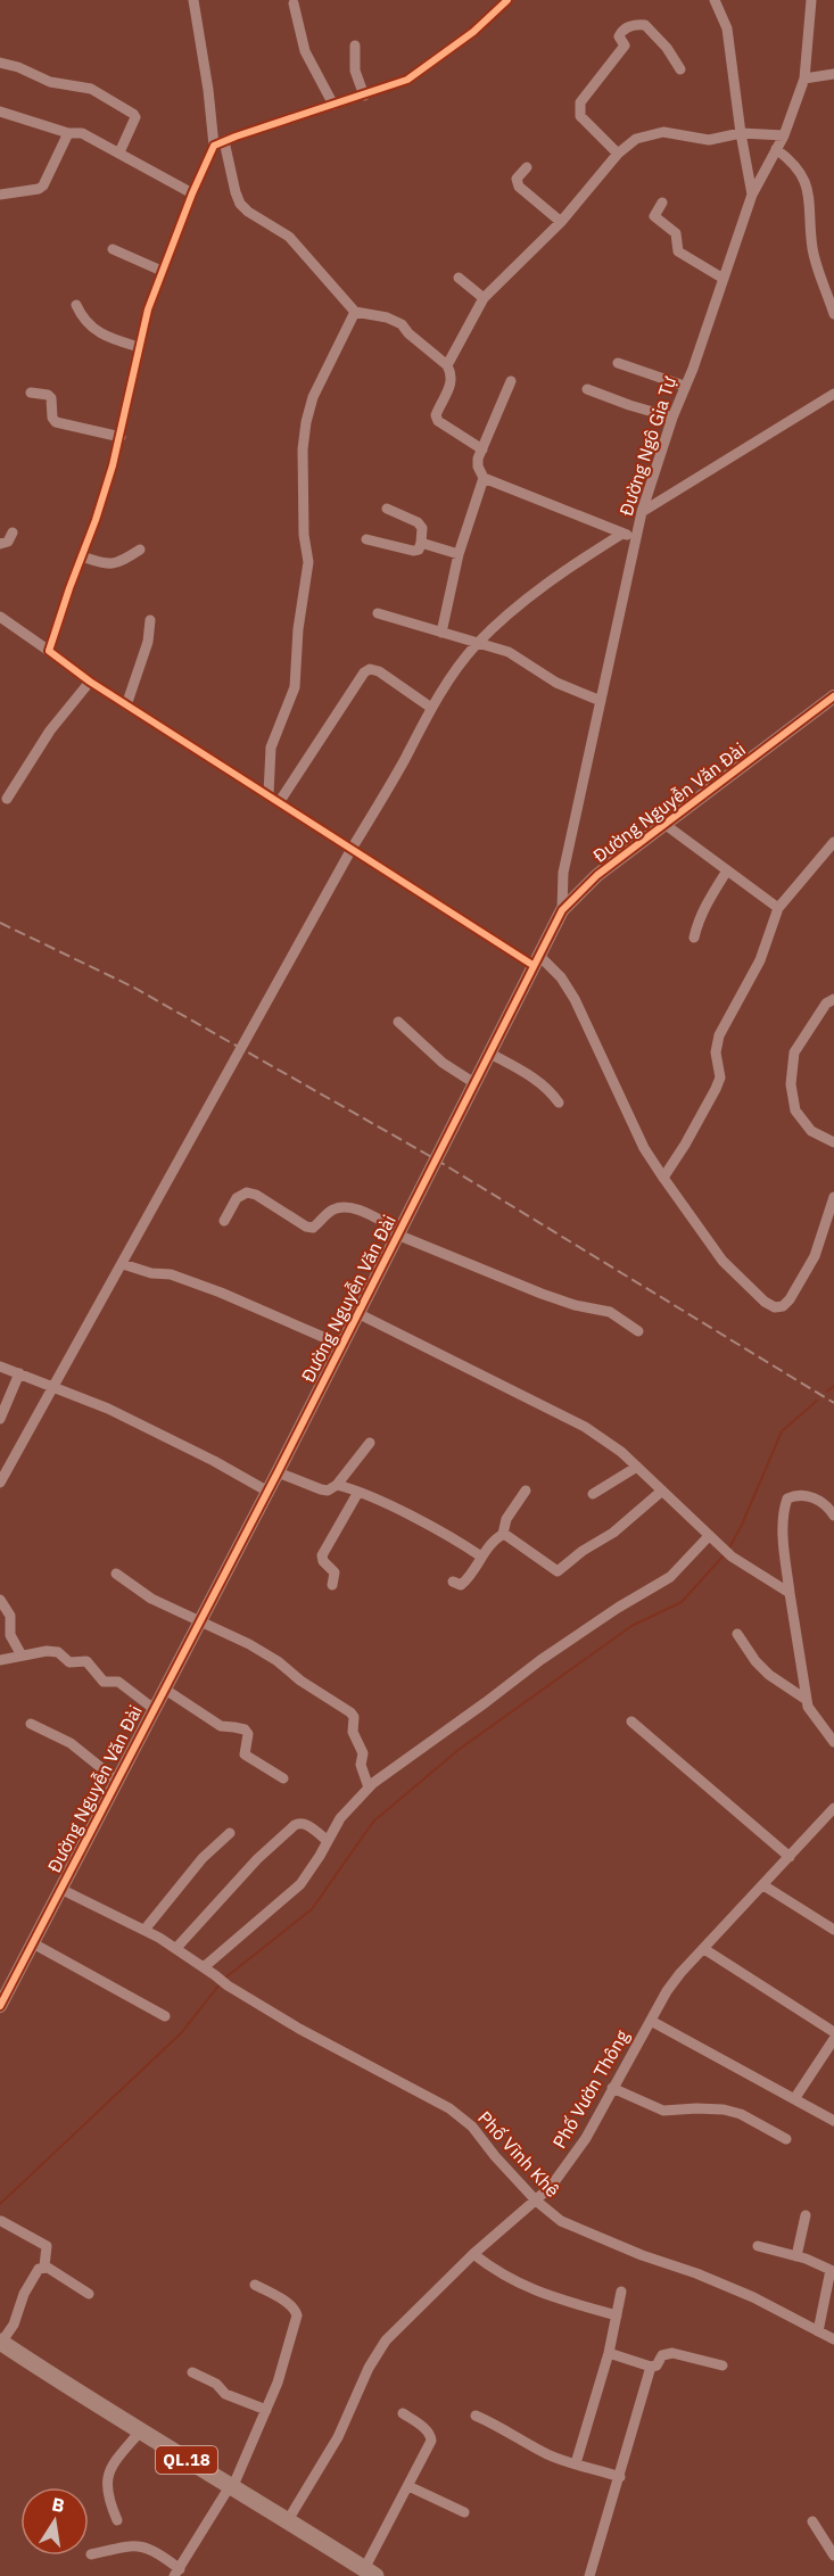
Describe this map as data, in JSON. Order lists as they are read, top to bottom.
{
  "streets": {
    "main road": ["QL.18"],
    "street": [
      "Đường Ngô Gia Tự",
      "Đường Nguyễn Văn Đài",
      "Phố Vườn Thông",
      "Phố Vĩnh Khê"
    ]
  },
  "crossings": [
    ["Đường Ngô Gia Tự", "Đường Nguyễn Văn Đài"],
    ["Phố Vườn Thông", "Phố Vĩnh Khê"],
    ["Phố Vườn Thông", "QL.18"]
  ],
  "north": "top"
}
